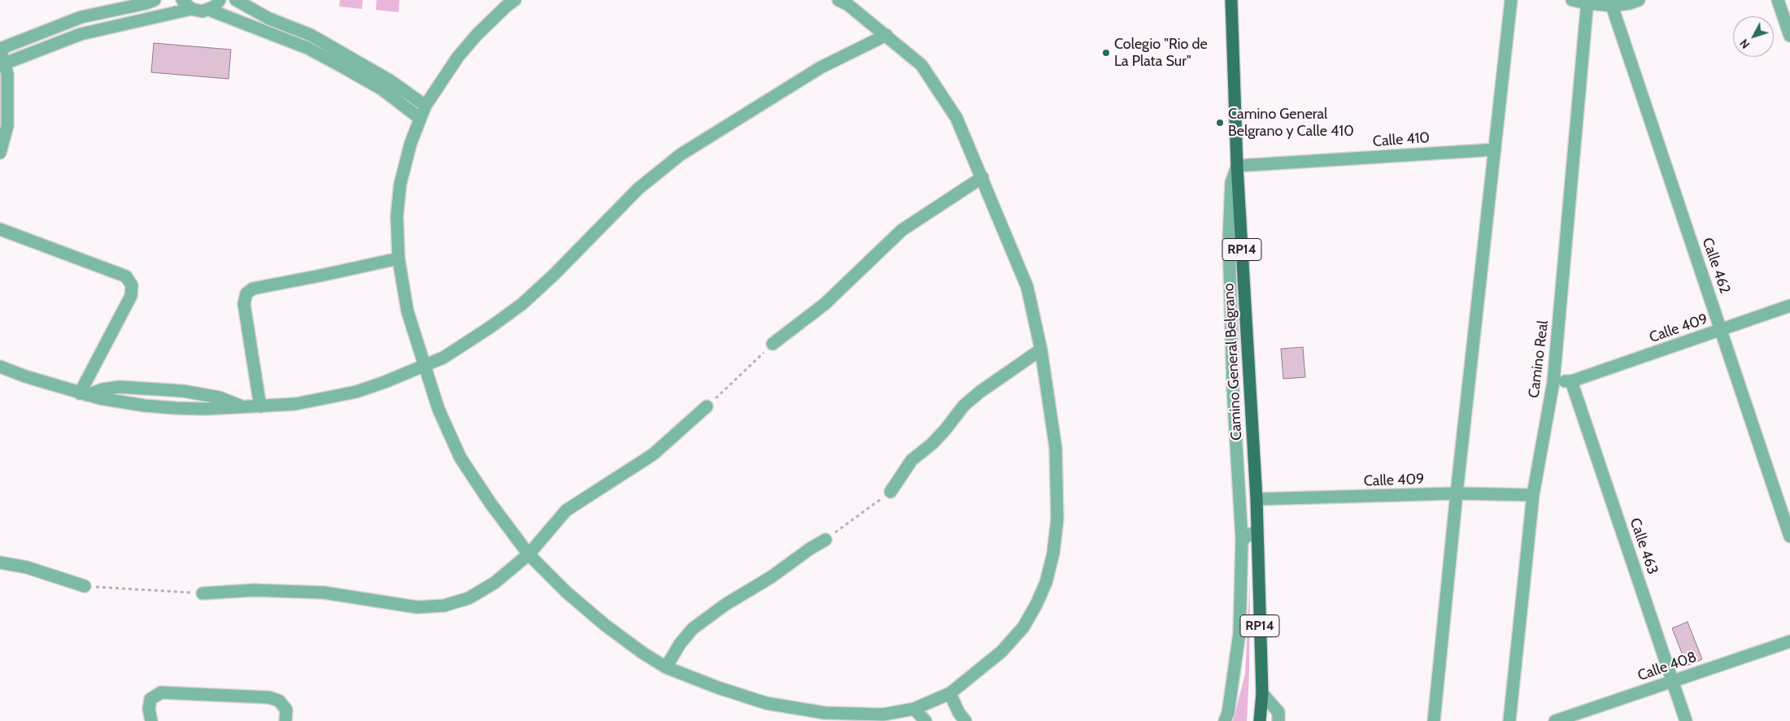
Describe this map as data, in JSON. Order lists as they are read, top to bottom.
{
  "streets": {
    "main road": ["RP14", "Camino General Belgrano"],
    "street": [
      "Calle 410",
      "Calle 462",
      "Calle 409",
      "Camino Real",
      "Calle 463",
      "Calle 408"
    ]
  },
  "crossings": [
    ["Calle 410", "Camino General Belgrano"],
    ["Calle 462", "Calle 409"],
    ["Calle 409", "Camino Real"],
    ["Calle 409", "Camino General Belgrano"],
    ["Calle 409", "Calle 463"],
    ["Calle 463", "Calle 408"]
  ],
  "places": ["Colegio \"Rio de La Plata Sur\"", "Camino General Belgrano y Calle 410"],
  "north": "bottom left"
}
